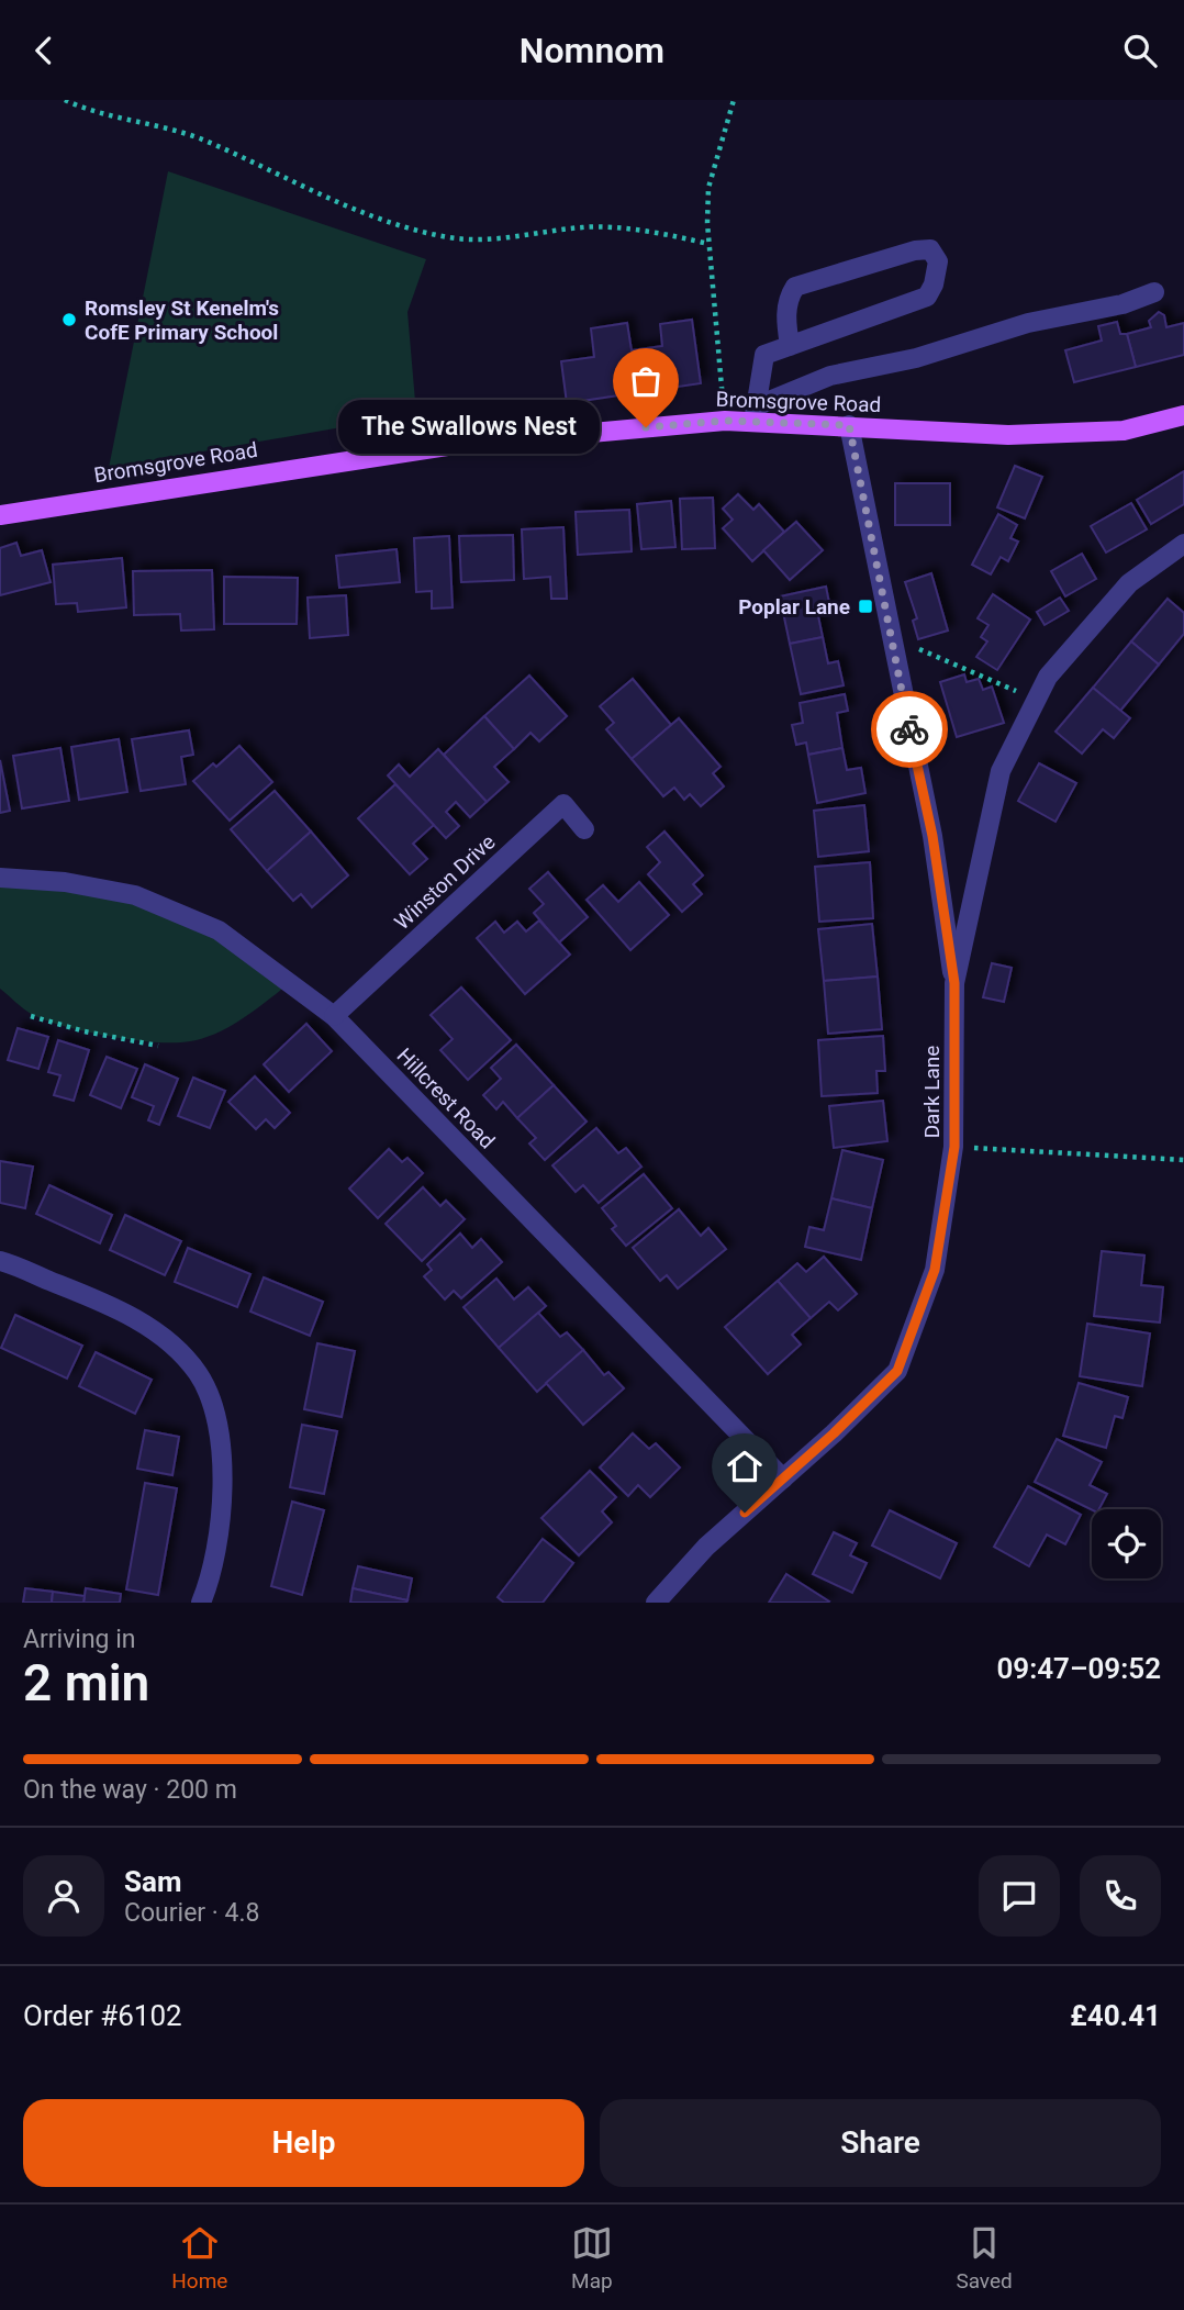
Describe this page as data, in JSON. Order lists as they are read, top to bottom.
{
  "streets": {
    "main road": ["Bromsgrove Road"],
    "street": ["Winston Drive", "Dark Lane", "Hillcrest Road"]
  },
  "crossings": [
    ["Winston Drive", "Hillcrest Road"],
    ["Dark Lane", "Hillcrest Road"]
  ],
  "places": {
    "other": ["Romsley St Kenelm's CofE Primary School", "The Swallows Nest"],
    "transit": ["Poplar Lane"]
  },
  "page": {
    "header": "Nomnom",
    "bubble": "The Swallows Nest",
    "heading": ["2 min", "Arriving in", "09:47–09:52"],
    "panel": [
      "Sam",
      "Courier · 4.8",
      "Order #6102",
      "£40.41"
    ],
    "bar": "On the way · 200 m",
    "buttons": ["Help", "Share"],
    "tabs": ["Home", "Map", "Saved"]
  }
}
